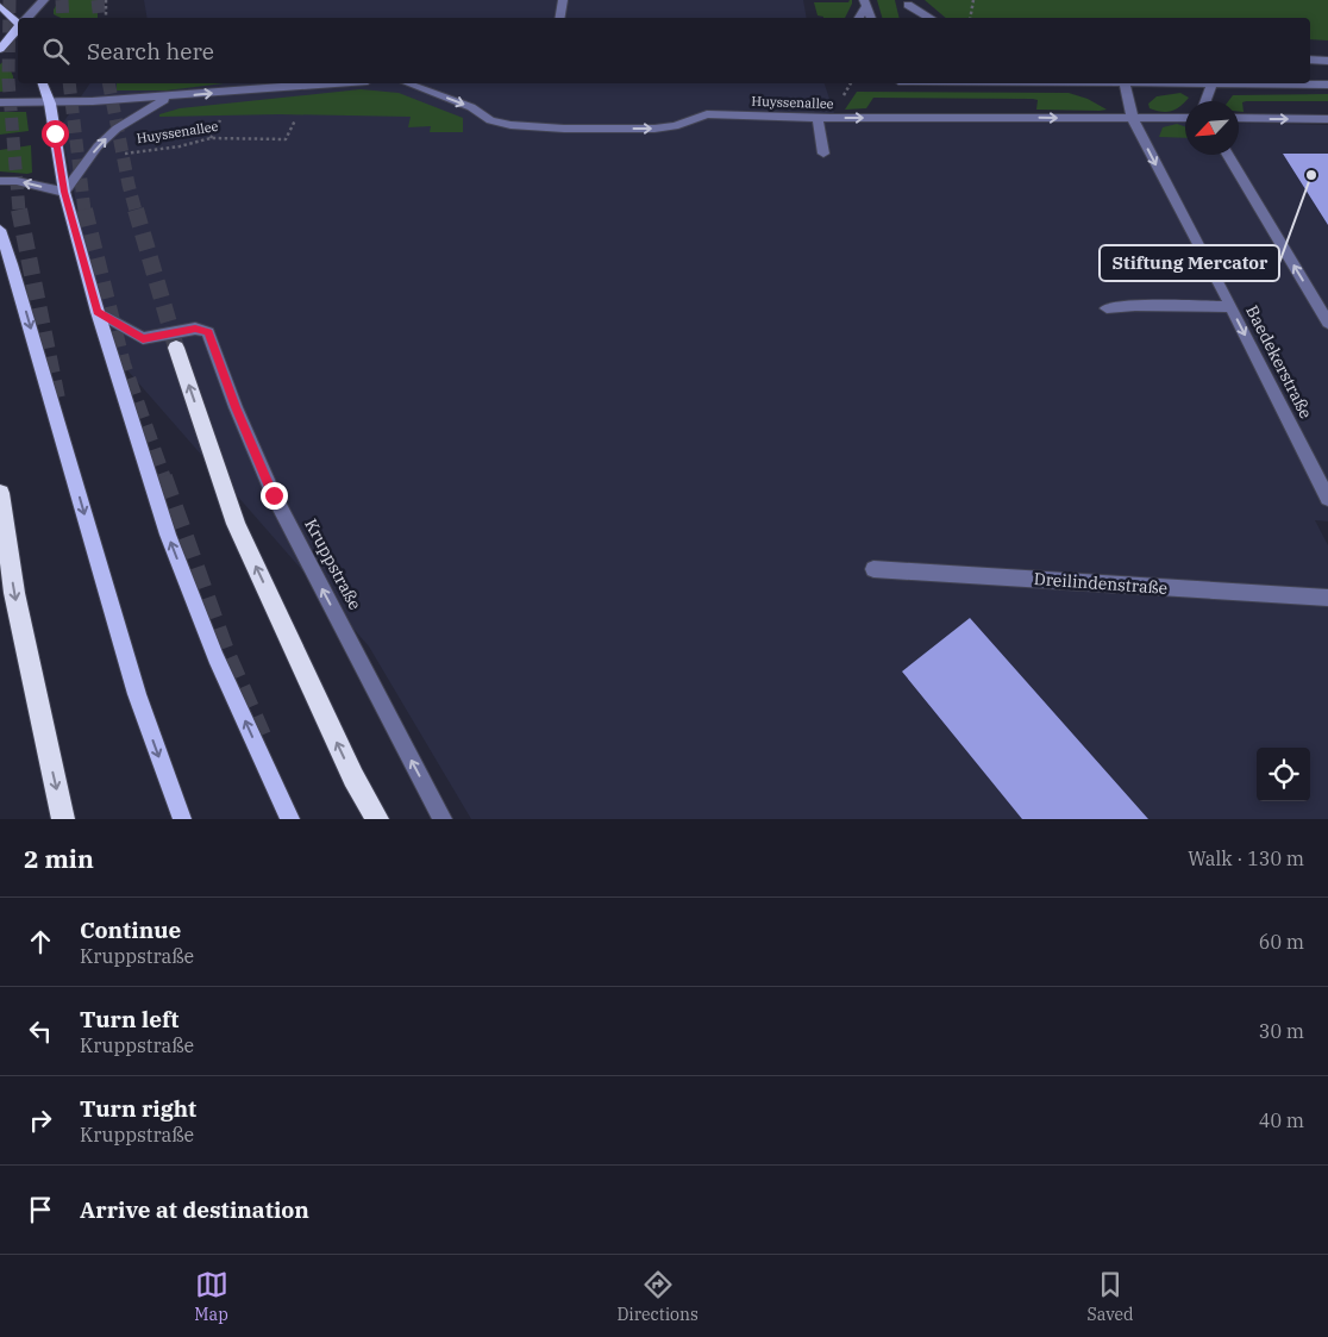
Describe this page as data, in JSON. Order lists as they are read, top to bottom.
{
  "streets": {
    "street": [
      "Huyssenallee",
      "Baedekerstraße",
      "Kruppstraße",
      "Dreilindenstraße"
    ]
  },
  "crossings": [
    ["Huyssenallee", "Baedekerstraße"]
  ],
  "one_way": ["Huyssenallee", "Kruppstraße"],
  "places": ["Stiftung Mercator"],
  "north": "bottom left",
  "page": {
    "search": "Search here",
    "heading": ["2 min", "Walk · 130 m"],
    "list": [
      ["Continue", "Kruppstraße", "60 m"],
      ["Turn left", "Kruppstraße", "30 m"],
      ["Turn right", "Kruppstraße", "40 m"],
      "Arrive at destination"
    ],
    "nav": ["Map", "Directions", "Saved"]
  }
}
